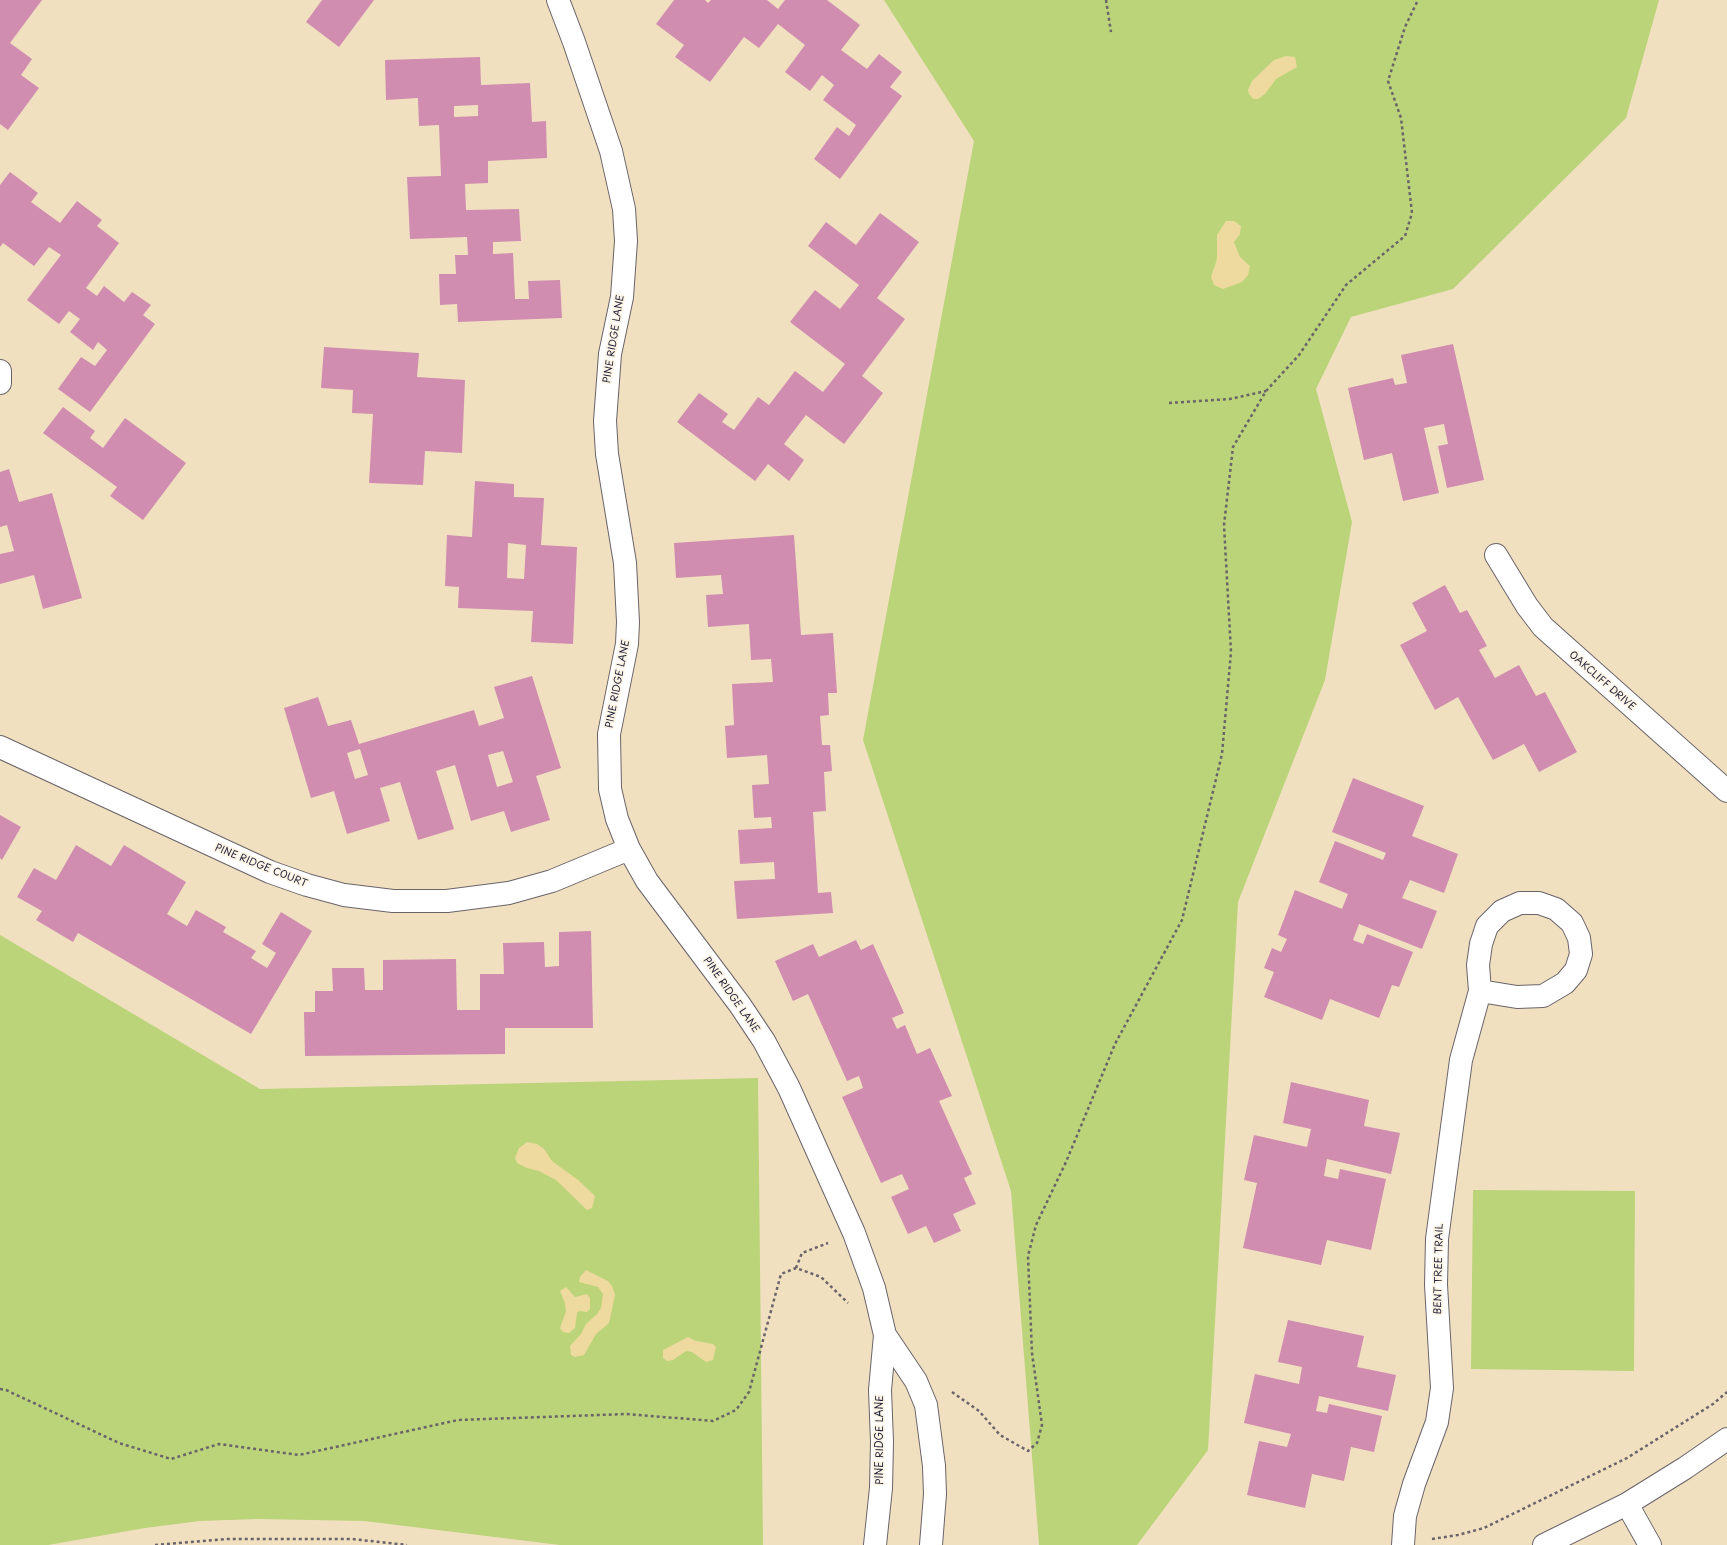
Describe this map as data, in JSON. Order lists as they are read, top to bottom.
{
  "streets": {
    "street": [
      "PINE RIDGE LANE",
      "OAKCLIFF DRIVE",
      "PINE RIDGE COURT",
      "BENT TREE TRAIL"
    ]
  },
  "crossings": [
    ["PINE RIDGE LANE", "PINE RIDGE COURT"]
  ]
}
